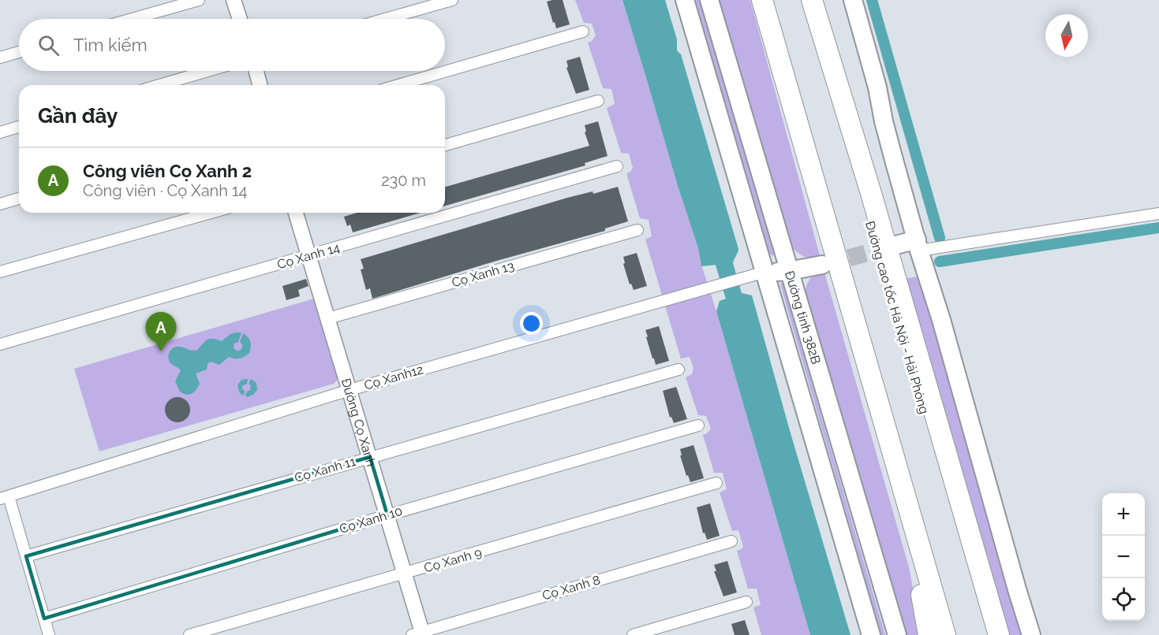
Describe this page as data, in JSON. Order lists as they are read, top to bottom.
{
  "streets": {
    "highway": ["Đường cao tốc Hà Nội - Hải Phòng"],
    "main road": ["Đường tỉnh 382B"],
    "street": [
      "Cọ Xanh 14",
      "Cọ Xanh 13",
      "Cọ Xanh12",
      "Đường Cọ Xanh",
      "Cọ Xanh 11",
      "Cọ Xanh 10",
      "Cọ Xanh 9",
      "Cọ Xanh 8"
    ]
  },
  "crossings": [
    ["Cọ Xanh 14", "Đường Cọ Xanh"],
    ["Cọ Xanh 13", "Đường Cọ Xanh"],
    ["Đường tỉnh 382B", "Cọ Xanh12"],
    ["Cọ Xanh12", "Đường Cọ Xanh"],
    ["Đường Cọ Xanh", "Cọ Xanh 11"],
    ["Đường Cọ Xanh", "Cọ Xanh 10"],
    ["Đường Cọ Xanh", "Cọ Xanh 9"],
    ["Đường Cọ Xanh", "Cọ Xanh 8"]
  ],
  "north": "bottom",
  "page": {
    "search": "Tìm kiếm",
    "heading": "Gần đây",
    "list": [
      {
        "mark": "A",
        "name": "Công viên Cọ Xanh 2",
        "note": "Công viên · Cọ Xanh 14",
        "value": "230 m"
      }
    ],
    "pins": "A",
    "map_buttons": ["+", "−"]
  }
}
